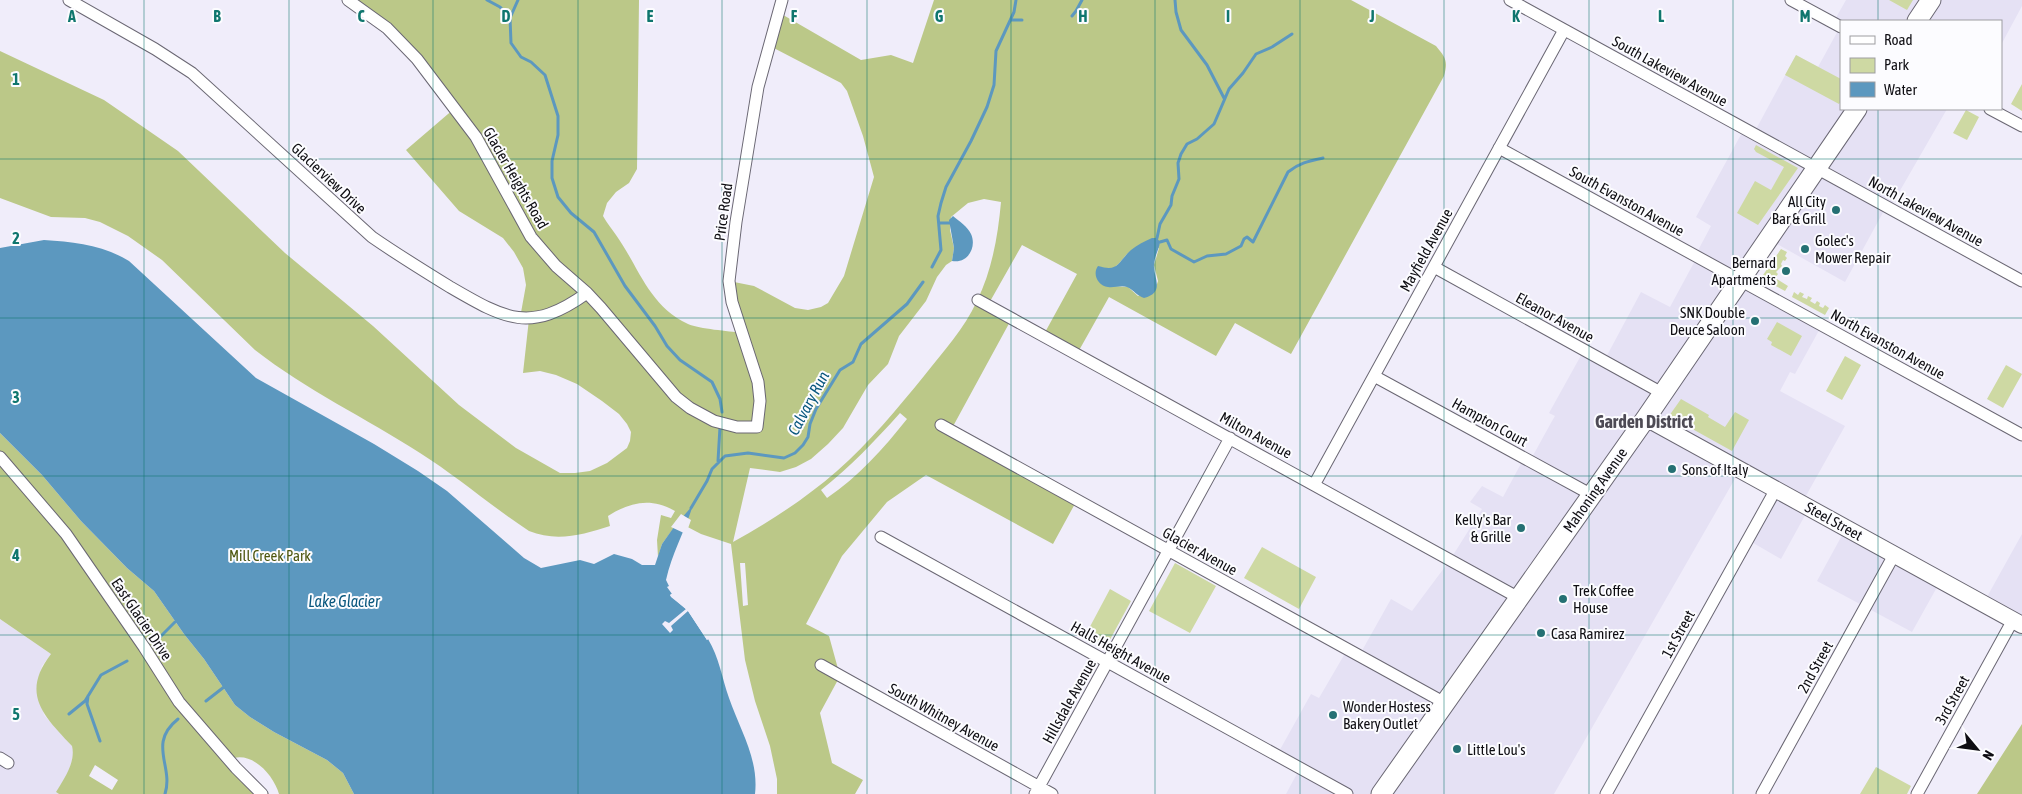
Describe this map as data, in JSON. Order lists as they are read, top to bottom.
{
  "streets": {
    "main road": ["Mahoning Avenue"],
    "street": [
      "South Lakeview Avenue",
      "Glacierview Drive",
      "Glacier Heights Road",
      "South Evanston Avenue",
      "North Lakeview Avenue",
      "Price Road",
      "Mayfield Avenue",
      "Eleanor Avenue",
      "North Evanston Avenue",
      "Hampton Court",
      "Milton Avenue",
      "Steel Street",
      "Glacier Avenue",
      "East Glacier Drive",
      "1st Street",
      "Halls Height Avenue",
      "2nd Street",
      "3rd Street",
      "Hillsdale Avenue",
      "South Whitney Avenue"
    ]
  },
  "crossings": [
    ["South Lakeview Avenue", "North Lakeview Avenue"],
    ["South Lakeview Avenue", "Mayfield Avenue"],
    ["South Lakeview Avenue", "Mahoning Avenue"],
    ["Glacierview Drive", "Glacier Heights Road"],
    ["Glacier Heights Road", "Price Road"],
    ["South Evanston Avenue", "Mayfield Avenue"],
    ["South Evanston Avenue", "North Evanston Avenue"],
    ["South Evanston Avenue", "Mahoning Avenue"],
    ["North Lakeview Avenue", "Mahoning Avenue"],
    ["Mayfield Avenue", "Eleanor Avenue"],
    ["Mayfield Avenue", "Hampton Court"],
    ["Mayfield Avenue", "Milton Avenue"],
    ["Eleanor Avenue", "Mahoning Avenue"],
    ["North Evanston Avenue", "Mahoning Avenue"],
    ["Hampton Court", "Mahoning Avenue"],
    ["Milton Avenue", "Mahoning Avenue"],
    ["Milton Avenue", "Hillsdale Avenue"],
    ["Mahoning Avenue", "Steel Street"],
    ["Mahoning Avenue", "Glacier Avenue"],
    ["Steel Street", "1st Street"],
    ["Steel Street", "2nd Street"],
    ["Steel Street", "3rd Street"],
    ["Glacier Avenue", "Hillsdale Avenue"],
    ["Halls Height Avenue", "Hillsdale Avenue"],
    ["Hillsdale Avenue", "South Whitney Avenue"]
  ],
  "districts": ["Garden District"],
  "water": ["Calvary Run", "Lake Glacier"],
  "parks": ["Mill Creek Park"],
  "places": [
    "All City Bar & Grill",
    "Golec's Mower Repair",
    "Bernard Apartments",
    "SNK Double Deuce Saloon",
    "Sons of Italy",
    "Kelly's Bar & Grille",
    "Trek Coffee House",
    "Casa Ramirez",
    "Wonder Hostess Bakery Outlet",
    "Little Lou's"
  ],
  "legend": ["Road", "Park", "Water"],
  "north": "bottom right",
  "grid": {
    "columns": [
      "A",
      "B",
      "C",
      "D",
      "E",
      "F",
      "G",
      "H",
      "I",
      "J",
      "K",
      "L",
      "M"
    ],
    "rows": [
      "1",
      "2",
      "3",
      "4",
      "5"
    ]
  }
}
